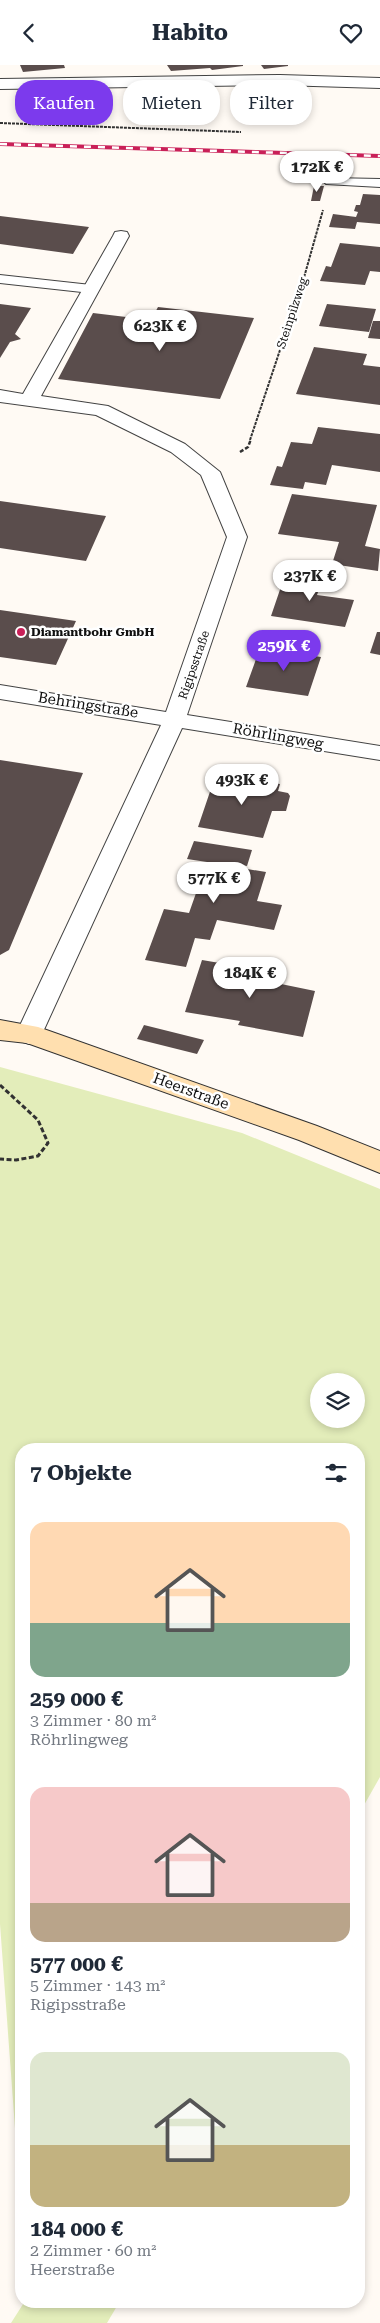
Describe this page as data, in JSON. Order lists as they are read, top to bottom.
{
  "streets": {
    "street": [
      "Rigipsstraße",
      "Behringstraße",
      "Röhrlingweg",
      "Heerstraße"
    ],
    "path": ["Steinpilzweg"]
  },
  "crossings": [
    ["Steinpilzweg", "Rigipsstraße"],
    ["Rigipsstraße", "Behringstraße"],
    ["Rigipsstraße", "Röhrlingweg"],
    ["Rigipsstraße", "Heerstraße"],
    ["Behringstraße", "Röhrlingweg"]
  ],
  "places": ["Diamantbohr GmbH"],
  "page": {
    "header": "Habito",
    "chip": ["Kaufen", "Mieten", "Filter"],
    "price": [
      "172K €",
      "623K €",
      "237K €",
      "259K €",
      "493K €",
      "577K €",
      "184K €"
    ],
    "heading": "7 Objekte",
    "list": [
      {
        "name": "259 000 €",
        "note": "3 Zimmer · 80 m² · Röhrlingweg"
      },
      {
        "name": "577 000 €",
        "note": "5 Zimmer · 143 m² · Rigipsstraße"
      },
      {
        "name": "184 000 €",
        "note": "2 Zimmer · 60 m² · Heerstraße"
      }
    ]
  }
}
